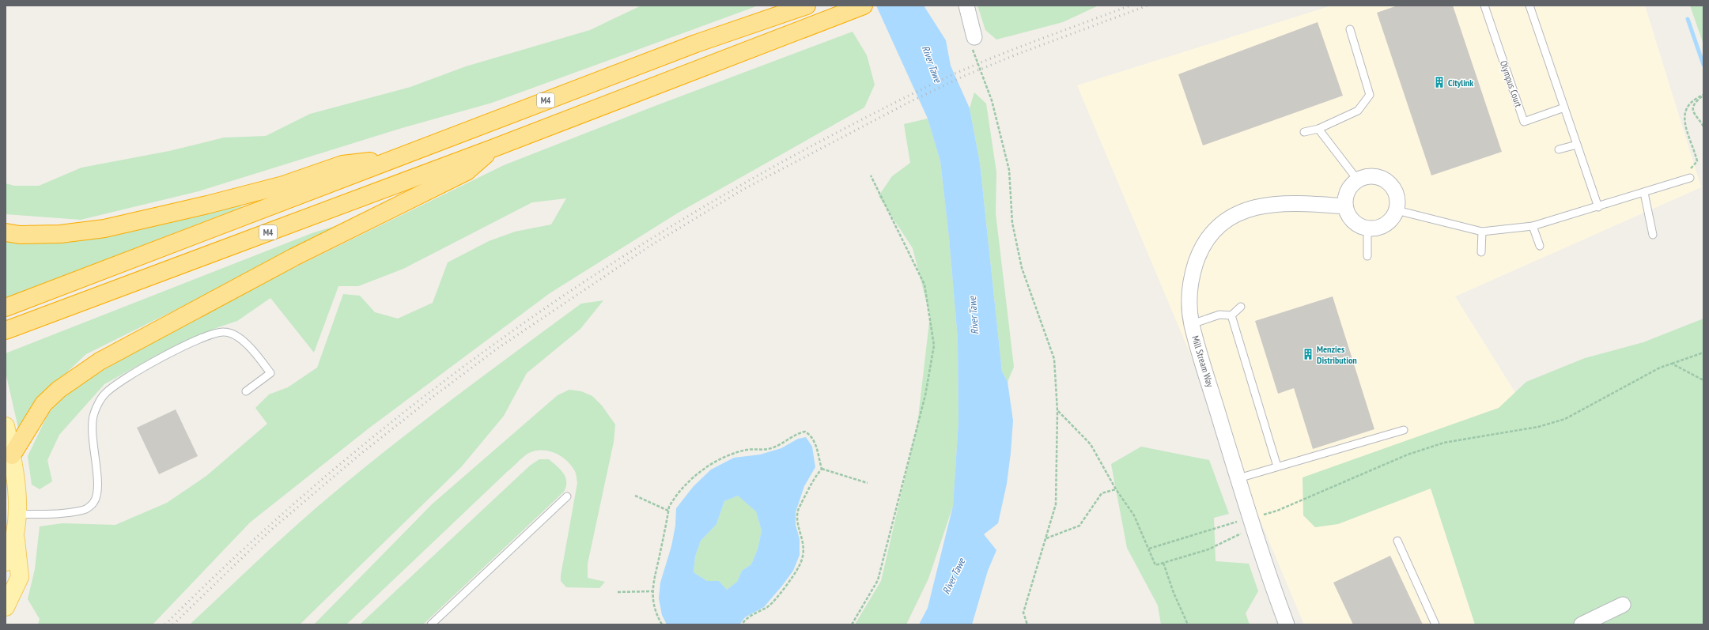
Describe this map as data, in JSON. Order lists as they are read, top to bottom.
{
  "streets": {
    "highway": ["M4"],
    "street": ["Mill Stream Way"],
    "lane": ["Olympus Court"]
  },
  "water": ["River Tawe"],
  "places": {
    "building": ["Citylink", "Menzies Distribution"]
  }
}
